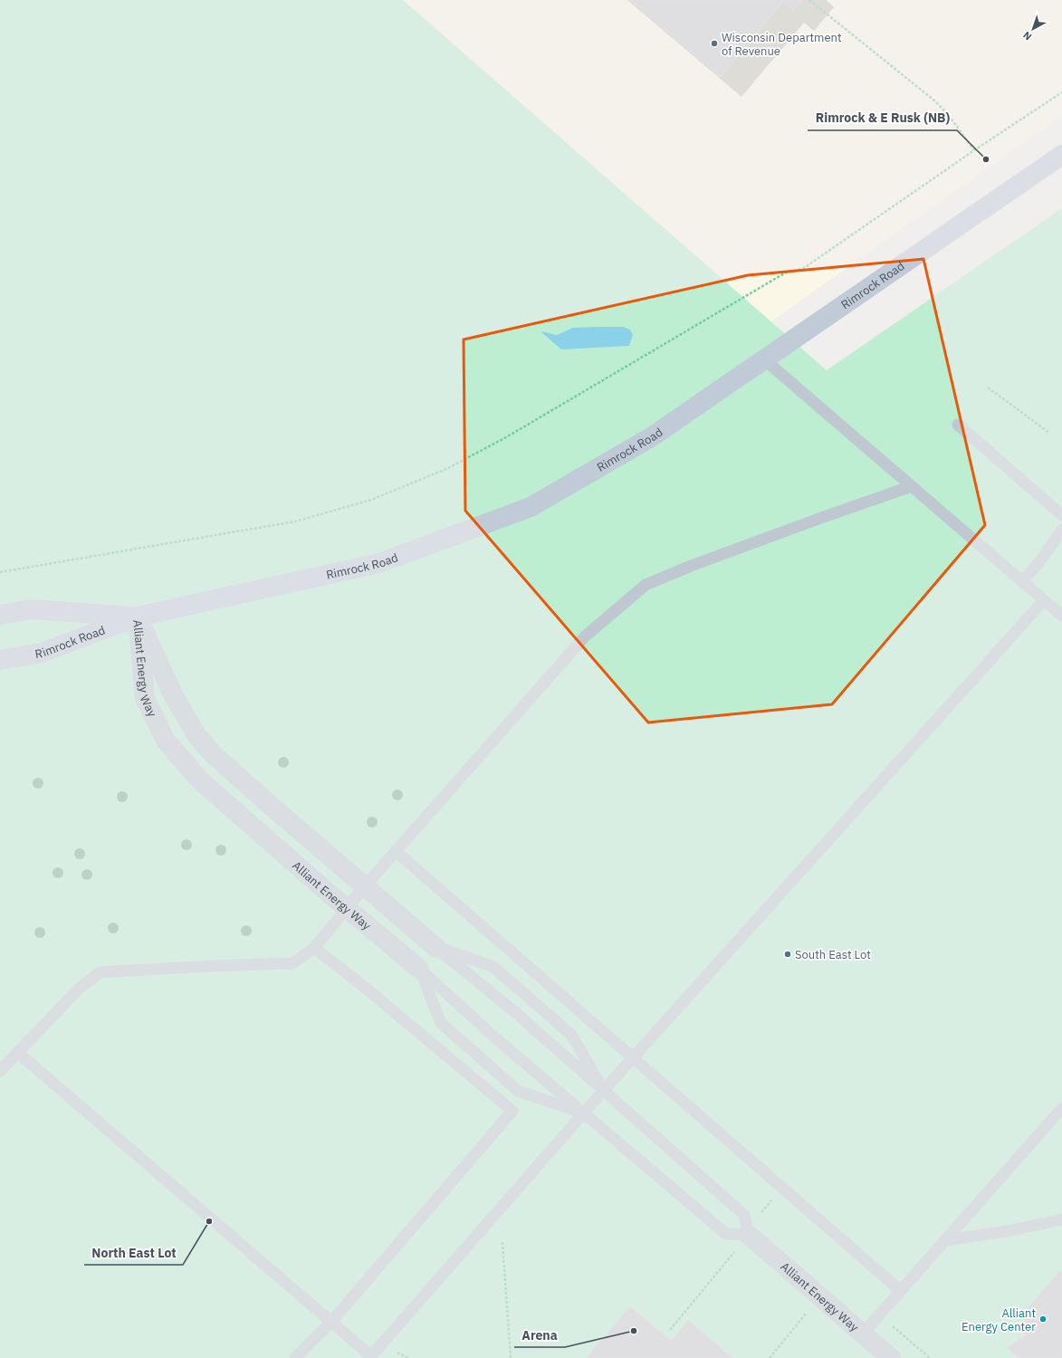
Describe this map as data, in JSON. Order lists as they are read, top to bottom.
{
  "streets": {
    "main road": ["Rimrock Road"],
    "street": ["Alliant Energy Way"]
  },
  "crossings": [
    ["Rimrock Road", "Alliant Energy Way"]
  ],
  "places": [
    "Wisconsin Department of Revenue",
    "Rimrock & E Rusk (NB)",
    "South East Lot",
    "North East Lot",
    "Alliant Energy Center",
    "Arena"
  ],
  "north": "bottom left"
}
